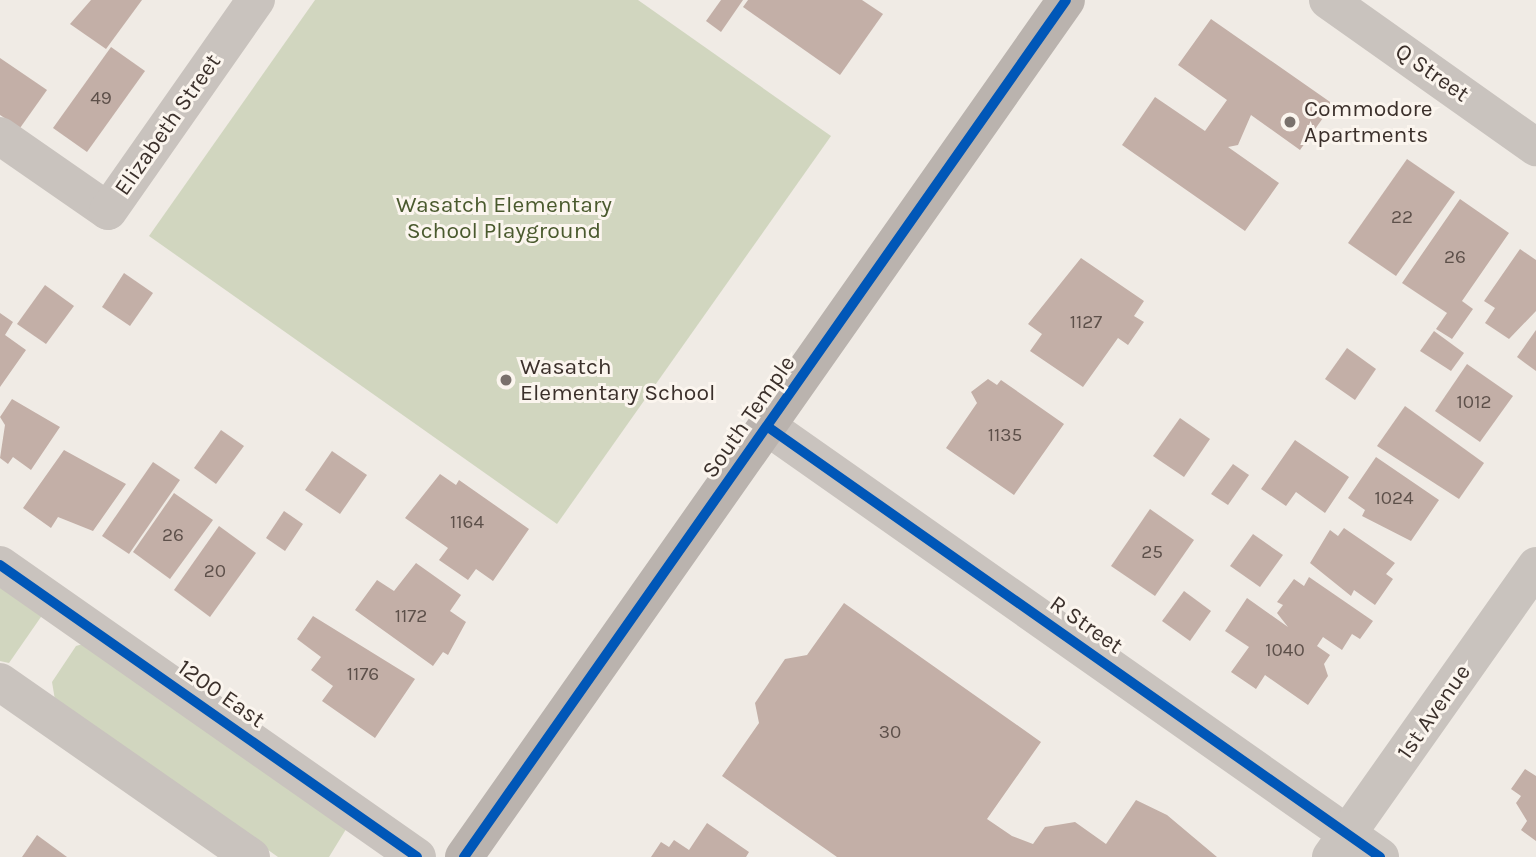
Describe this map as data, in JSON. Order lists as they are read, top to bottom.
{
  "streets": {
    "main road": ["South Temple"],
    "street": [
      "Q Street",
      "Elizabeth Street",
      "R Street",
      "1200 East",
      "1st Avenue"
    ]
  },
  "crossings": [
    ["South Temple", "R Street"],
    ["R Street", "1st Avenue"]
  ],
  "parks": ["Wasatch Elementary School Playground"],
  "places": ["Commodore Apartments", "Wasatch Elementary School"],
  "house_numbers": [
    "49",
    "22",
    "26",
    "1127",
    "1012",
    "1135",
    "1024",
    "1164",
    "26",
    "25",
    "20",
    "1172",
    "1040",
    "1176",
    "30"
  ]
}
